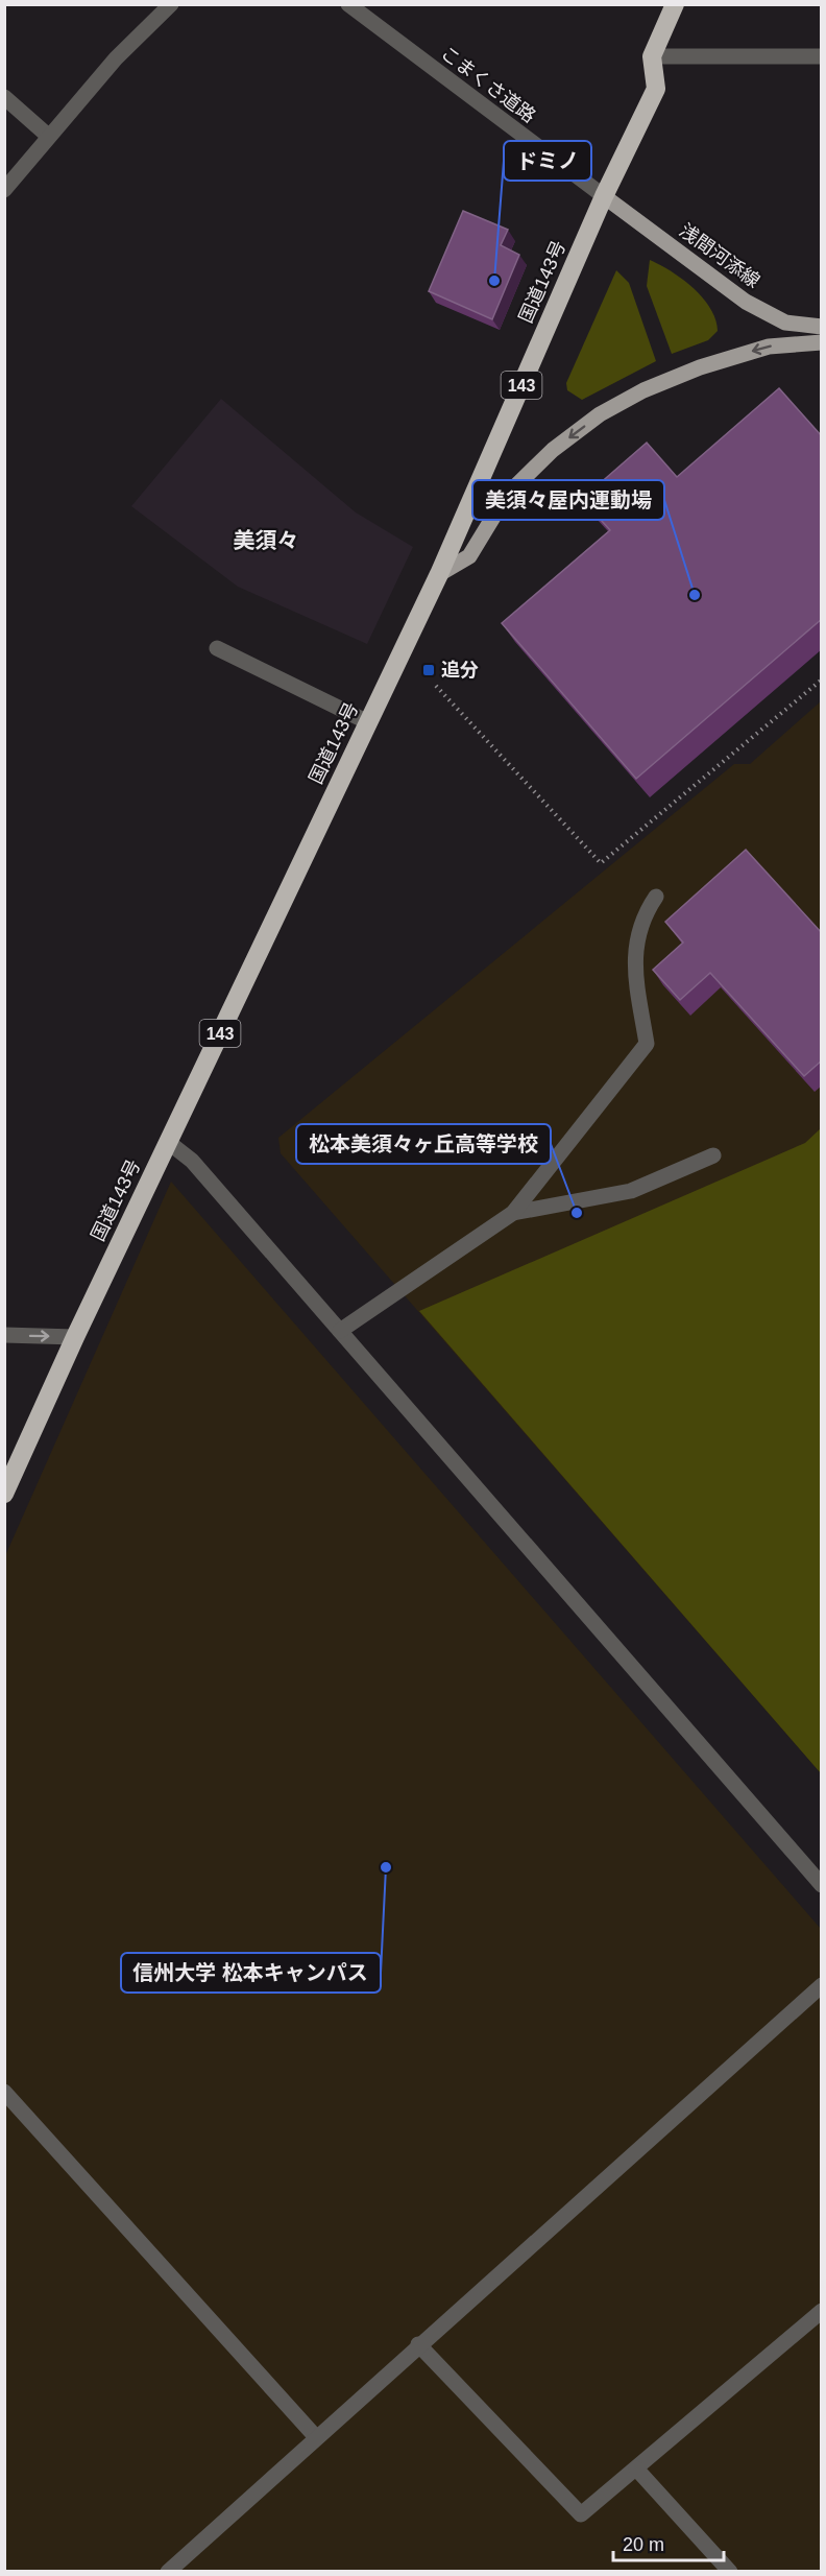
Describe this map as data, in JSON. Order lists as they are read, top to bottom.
{
  "streets": {
    "highway": ["国道143号", "143"],
    "main road": ["浅間河添線"],
    "street": ["こまくさ道路"]
  },
  "crossings": [
    ["こまくさ道路", "浅間河添線"],
    ["こまくさ道路", "国道143号"],
    ["浅間河添線", "国道143号"]
  ],
  "districts": ["美須々"],
  "places": {
    "other": [
      "ドミノ",
      "美須々屋内運動場",
      "松本美須々ヶ丘高等学校",
      "信州大学 松本キャンパス"
    ],
    "transit": ["追分"]
  },
  "scale_bar": "20 m"
}
